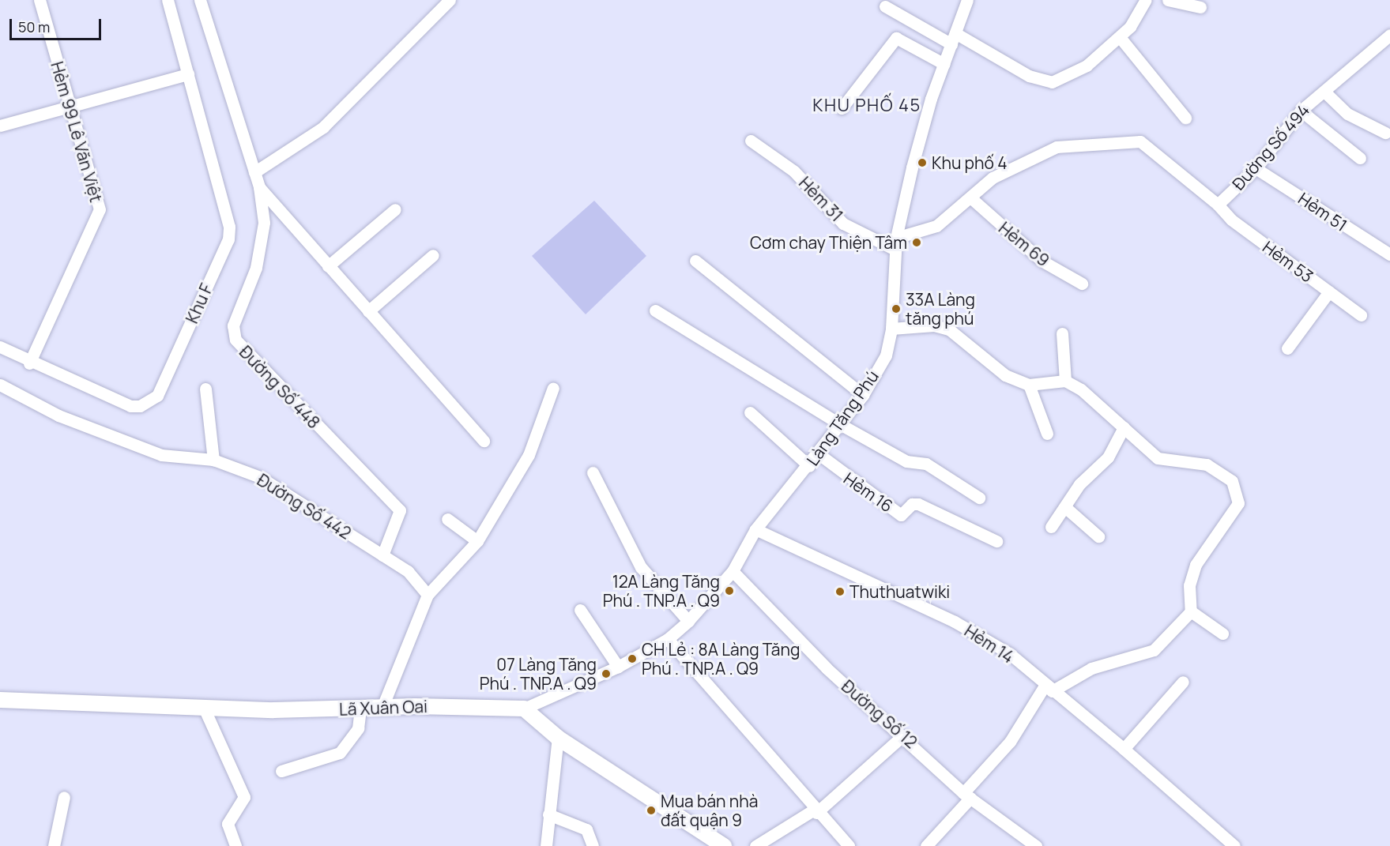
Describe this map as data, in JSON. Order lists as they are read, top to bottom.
{
  "streets": {
    "main road": ["Lã Xuân Oai"],
    "street": [
      "Hẻm 99 Lê Văn Việt",
      "Đường Số 494",
      "Hẻm 31",
      "Hẻm 51",
      "Hẻm 69",
      "Hẻm 53",
      "Khu F",
      "Đường Số 448",
      "Làng Tăng Phú",
      "Hẻm 16",
      "Đường Số 442",
      "Hẻm 14",
      "Đường Số 12"
    ]
  },
  "crossings": [
    ["Hẻm 99 Lê Văn Việt", "Khu F"],
    ["Đường Số 494", "Hẻm 51"],
    ["Đường Số 494", "Hẻm 53"],
    ["Hẻm 31", "Làng Tăng Phú"],
    ["Đường Số 448", "Đường Số 442"],
    ["Làng Tăng Phú", "Hẻm 16"],
    ["Làng Tăng Phú", "Hẻm 14"],
    ["Làng Tăng Phú", "Lã Xuân Oai"],
    ["Làng Tăng Phú", "Đường Số 12"]
  ],
  "districts": ["KHU PHỐ 45"],
  "places": [
    "Khu phố 4",
    "Cơm chay Thiện Tâm",
    "33A Làng tăng phú",
    "12A Làng Tăng Phú . TNP.A . Q9",
    "Thuthuatwiki",
    "CH Lẻ : 8A Làng Tăng Phú . TNP.A . Q9",
    "07 Làng Tăng Phú . TNP.A . Q9",
    "Mua bán nhà đất quận 9"
  ],
  "scale_bar": "50 m"
}
